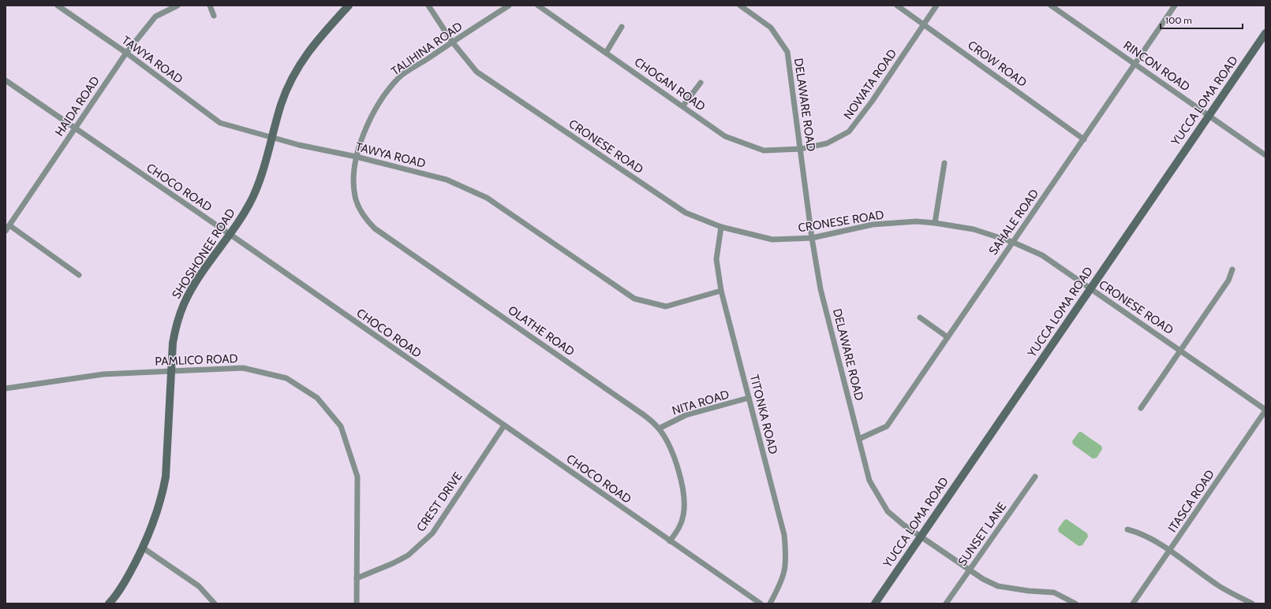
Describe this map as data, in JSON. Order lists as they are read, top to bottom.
{
  "streets": {
    "main road": ["YUCCA LOMA ROAD", "SHOSHONEE ROAD"],
    "street": [
      "TALIHINA ROAD",
      "TAWYA ROAD",
      "CROW ROAD",
      "RINCON ROAD",
      "CHOGAN ROAD",
      "NOWATA ROAD",
      "DELAWARE ROAD",
      "HAIDA ROAD",
      "CRONESE ROAD",
      "CHOCO ROAD",
      "SAHALE ROAD",
      "OLATHE ROAD",
      "PAMLICO ROAD",
      "NITA ROAD",
      "TITONKA ROAD",
      "ITASCA ROAD",
      "CREST DRIVE",
      "SUNSET LANE"
    ]
  },
  "crossings": [
    ["TALIHINA ROAD", "TAWYA ROAD"],
    ["TALIHINA ROAD", "CRONESE ROAD"],
    ["TALIHINA ROAD", "OLATHE ROAD"],
    ["TAWYA ROAD", "HAIDA ROAD"],
    ["TAWYA ROAD", "SHOSHONEE ROAD"],
    ["TAWYA ROAD", "OLATHE ROAD"],
    ["TAWYA ROAD", "TITONKA ROAD"],
    ["CROW ROAD", "NOWATA ROAD"],
    ["CROW ROAD", "SAHALE ROAD"],
    ["RINCON ROAD", "YUCCA LOMA ROAD"],
    ["RINCON ROAD", "SAHALE ROAD"],
    ["CHOGAN ROAD", "NOWATA ROAD"],
    ["CHOGAN ROAD", "DELAWARE ROAD"],
    ["NOWATA ROAD", "DELAWARE ROAD"],
    ["YUCCA LOMA ROAD", "DELAWARE ROAD"],
    ["YUCCA LOMA ROAD", "CRONESE ROAD"],
    ["DELAWARE ROAD", "CRONESE ROAD"],
    ["DELAWARE ROAD", "SAHALE ROAD"],
    ["DELAWARE ROAD", "SUNSET LANE"],
    ["HAIDA ROAD", "CHOCO ROAD"],
    ["CRONESE ROAD", "SAHALE ROAD"],
    ["CRONESE ROAD", "TITONKA ROAD"],
    ["CRONESE ROAD", "ITASCA ROAD"],
    ["CHOCO ROAD", "SHOSHONEE ROAD"],
    ["CHOCO ROAD", "OLATHE ROAD"],
    ["CHOCO ROAD", "CREST DRIVE"],
    ["SHOSHONEE ROAD", "PAMLICO ROAD"],
    ["OLATHE ROAD", "NITA ROAD"],
    ["PAMLICO ROAD", "CREST DRIVE"],
    ["NITA ROAD", "TITONKA ROAD"]
  ],
  "scale_bar": "100 m"
}
